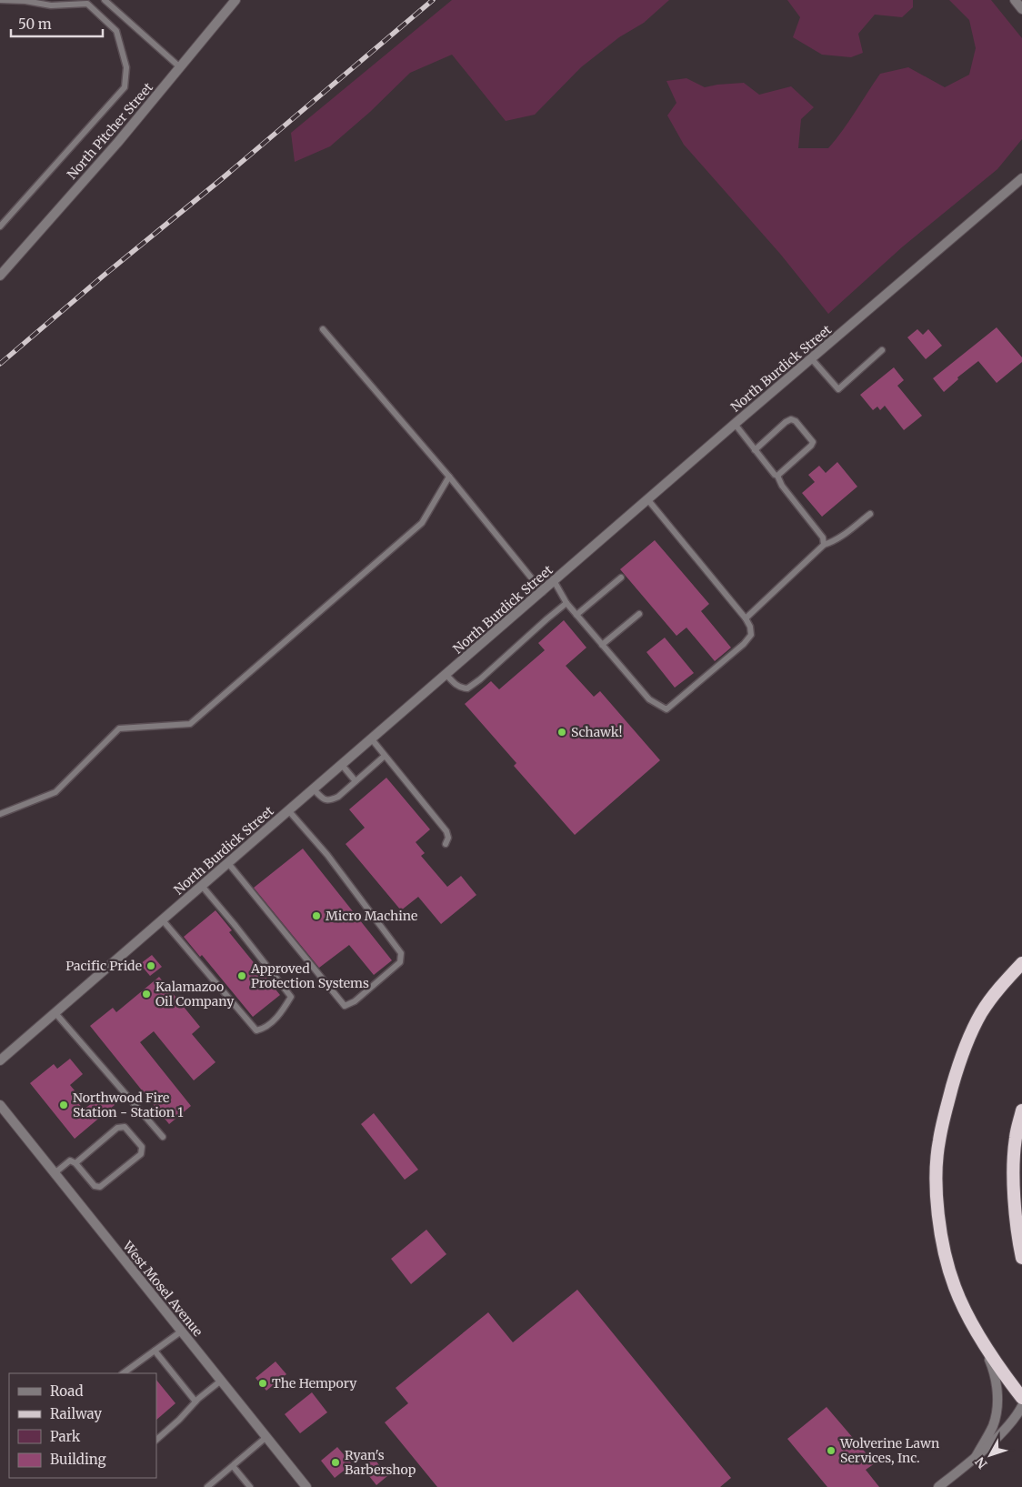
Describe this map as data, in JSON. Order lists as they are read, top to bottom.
{
  "streets": {
    "street": ["North Pitcher Street", "North Burdick Street", "West Mosel Avenue"]
  },
  "places": [
    "Schawk!",
    "Micro Machine",
    "Pacific Pride",
    "Approved Protection Systems",
    "Kalamazoo Oil Company",
    "Northwood Fire Station - Station 1",
    "The Hempory",
    "Wolverine Lawn Services, Inc.",
    "Ryan's Barbershop"
  ],
  "legend": [
    "Road",
    "Railway",
    "Park",
    "Building"
  ],
  "scale_bar": "50 m",
  "north": "bottom left"
}
